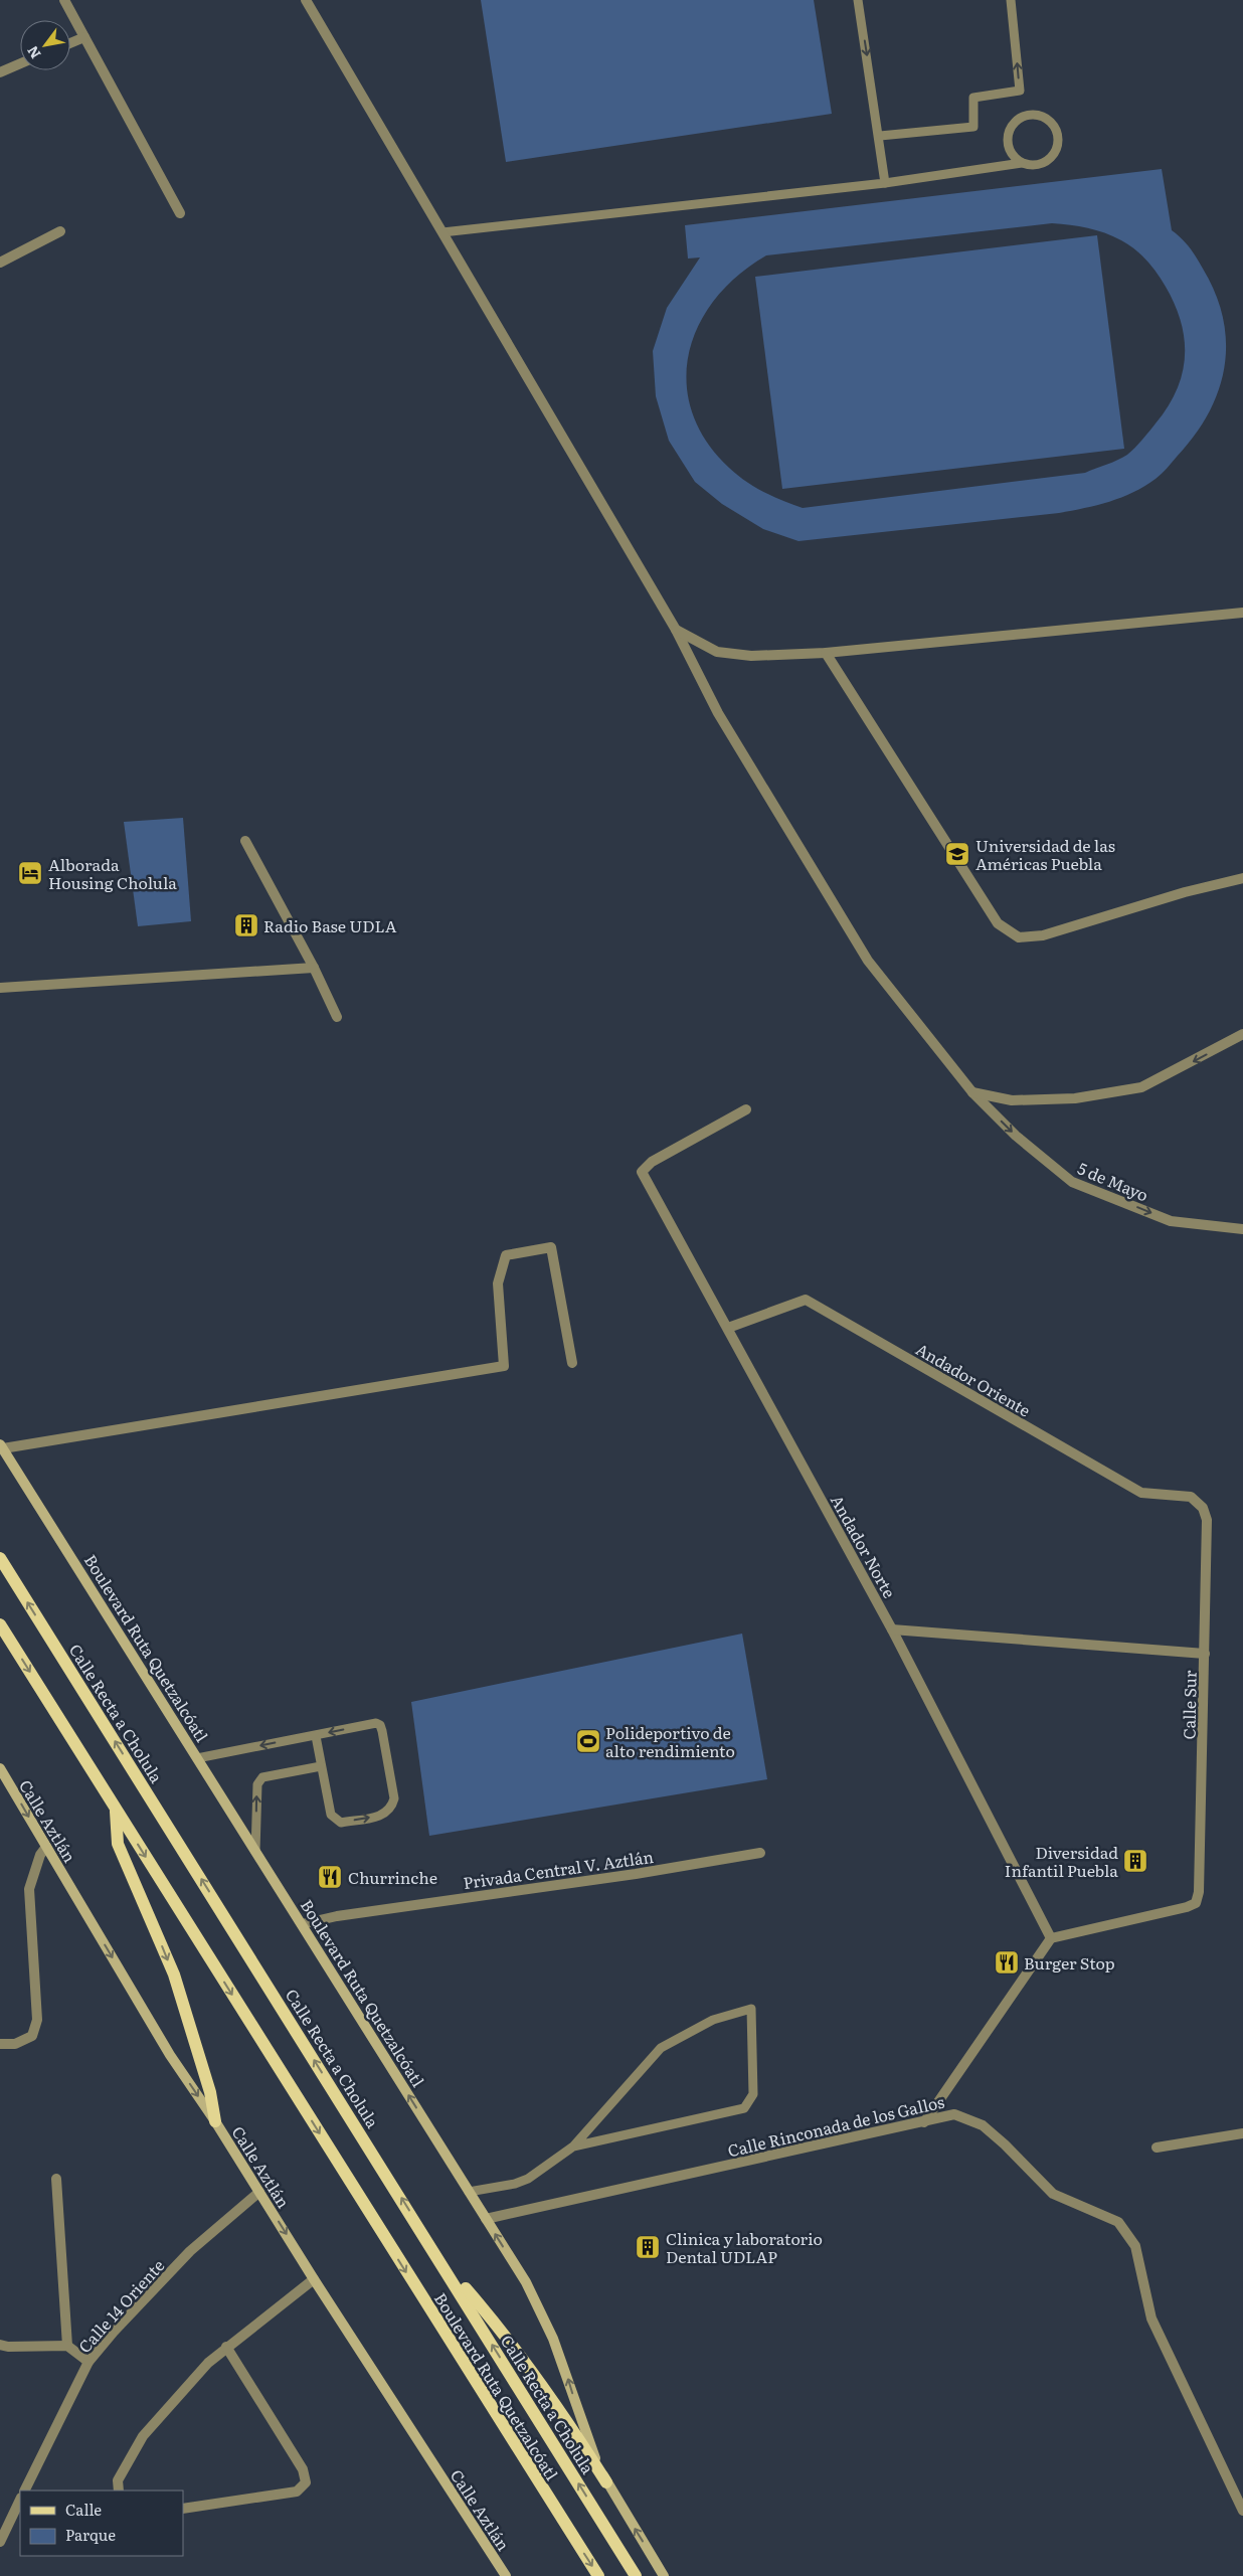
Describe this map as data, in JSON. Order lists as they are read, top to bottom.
{
  "streets": {
    "main road": ["Boulevard Ruta Quetzalcóatl", "Calle Recta a Cholula", "Calle Aztlán"],
    "street": [
      "5 de Mayo",
      "Andador Oriente",
      "Andador Norte",
      "Calle Sur",
      "Privada Central V. Aztlán",
      "Calle Rinconada de los Gallos",
      "Calle 14 Oriente"
    ]
  },
  "crossings": [
    ["Andador Oriente", "Andador Norte"],
    ["Andador Oriente", "Calle Sur"],
    ["Andador Norte", "Calle Sur"],
    ["Boulevard Ruta Quetzalcóatl", "Privada Central V. Aztlán"],
    ["Boulevard Ruta Quetzalcóatl", "Calle Rinconada de los Gallos"],
    ["Calle Aztlán", "Calle 14 Oriente"]
  ],
  "places": {
    "school or university": ["Universidad de las Américas Puebla"],
    "hotel": ["Alborada Housing Cholula"],
    "building": ["Radio Base UDLA", "Diversidad Infantil Puebla", "Clinica y laboratorio Dental UDLAP"],
    "sports": ["Polideportivo de alto rendimiento"],
    "restaurant": ["Churrinche", "Burger Stop"]
  },
  "legend": ["Calle", "Parque"],
  "north": "bottom left"
}
